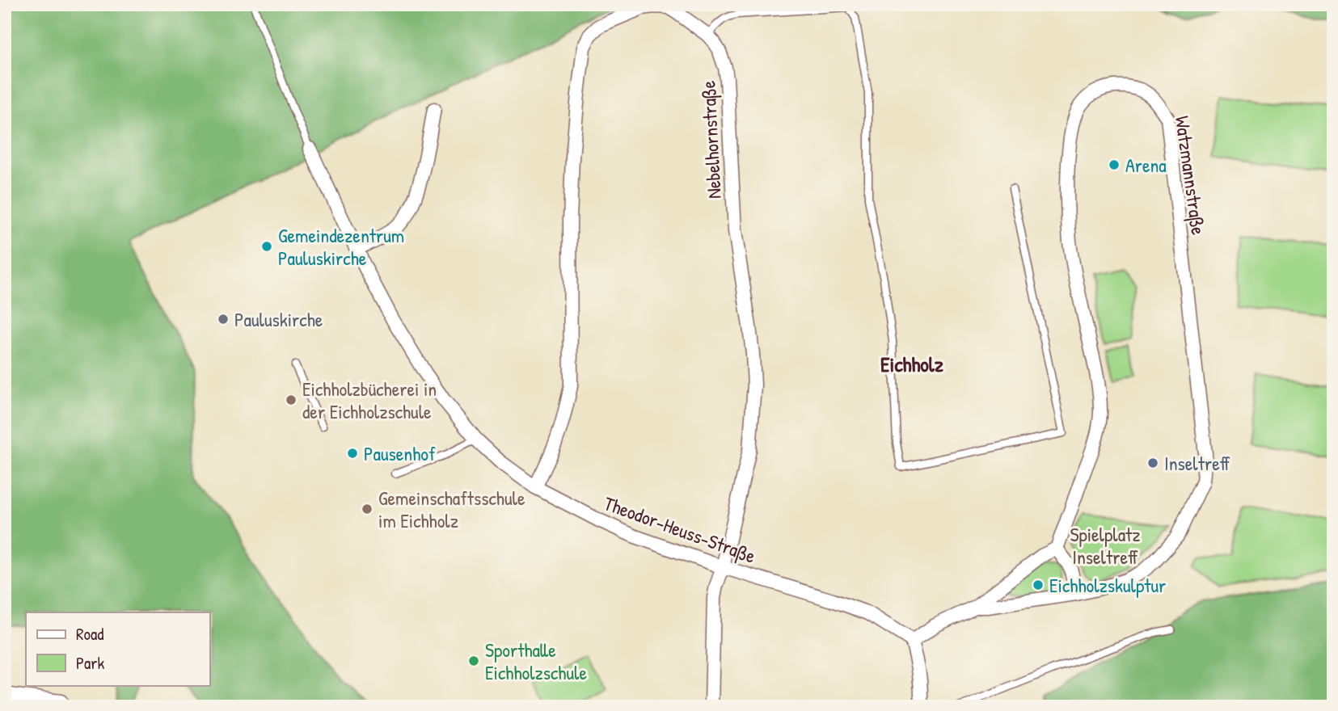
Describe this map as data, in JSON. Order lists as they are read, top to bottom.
{
  "streets": {
    "street": ["Nebelhornstraße", "Watzmannstraße", "Theodor-Heuss-Straße"]
  },
  "crossings": [
    ["Nebelhornstraße", "Theodor-Heuss-Straße"],
    ["Watzmannstraße", "Theodor-Heuss-Straße"]
  ],
  "districts": ["Eichholz"],
  "parks": ["Spielplatz Inseltreff"],
  "places": [
    "Arena",
    "Gemeindezentrum Pauluskirche",
    "Pauluskirche",
    "Eichholzbücherei in der Eichholzschule",
    "Pausenhof",
    "Inseltreff",
    "Gemeinschaftsschule im Eichholz",
    "Eichholzskulptur",
    "Sporthalle Eichholzschule"
  ],
  "legend": ["Road", "Park"]
}
